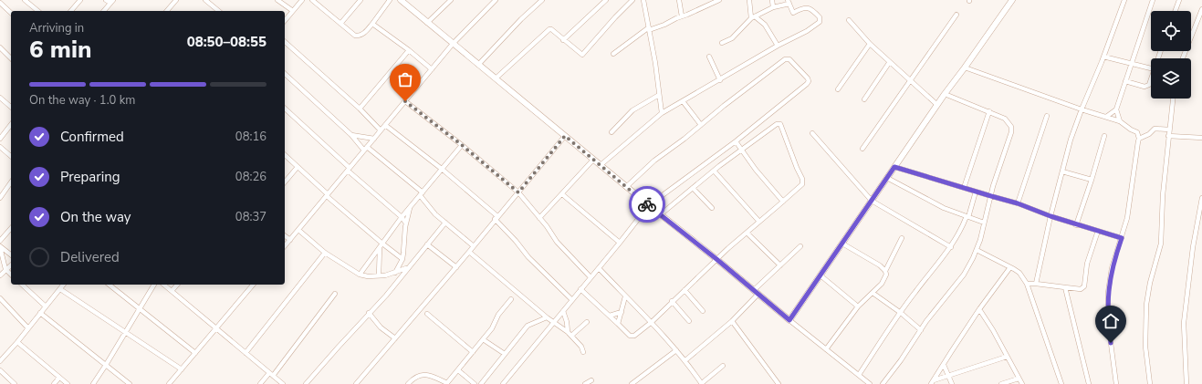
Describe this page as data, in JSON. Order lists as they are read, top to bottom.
{
  "page": {
    "heading": ["6 min", "Arriving in", "08:50–08:55"],
    "bar": "On the way · 1.0 km",
    "list": [
      ["Confirmed", "08:16"],
      ["Preparing", "08:26"],
      ["On the way", "08:37"],
      "Delivered"
    ]
  }
}
